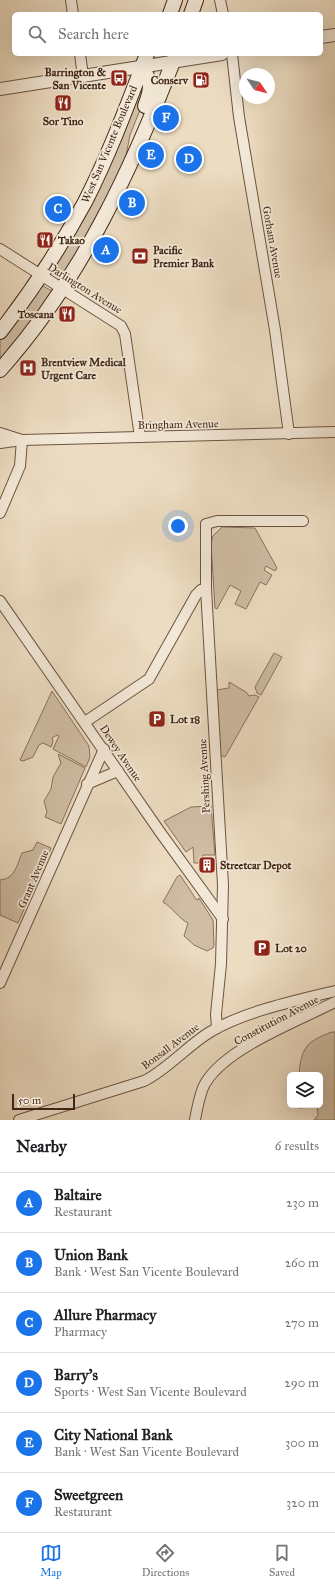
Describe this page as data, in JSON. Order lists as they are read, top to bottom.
{
  "streets": {
    "main road": ["West San Vicente Boulevard"],
    "street": [
      "Gorham Avenue",
      "Darlington Avenue",
      "Bringham Avenue",
      "Dewey Avenue",
      "Pershing Avenue",
      "Grant Avenue",
      "Constitution Avenue",
      "Bonsall Avenue"
    ]
  },
  "crossings": [
    ["West San Vicente Boulevard", "Darlington Avenue"],
    ["Gorham Avenue", "Bringham Avenue"],
    ["Darlington Avenue", "Bringham Avenue"],
    ["Dewey Avenue", "Pershing Avenue"],
    ["Dewey Avenue", "Grant Avenue"],
    ["Pershing Avenue", "Bonsall Avenue"]
  ],
  "places": {
    "bus stop": ["Barrington & San Vicente"],
    "fuel station": ["Conserv"],
    "restaurant": ["Sor Tino", "Takao", "Toscana"],
    "bank": ["Pacific Premier Bank"],
    "hospital": ["Brentview Medical Urgent Care"],
    "parking": ["Lot 18", "Lot 20"],
    "building": ["Streetcar Depot"]
  },
  "scale_bar": "50 m",
  "north": "bottom right",
  "page": {
    "search": "Search here",
    "pins": [
      "F",
      "E",
      "D",
      "B",
      "C",
      "A"
    ],
    "scale": "50 m",
    "heading": ["Nearby", "6 results"],
    "list": [
      {
        "mark": "A",
        "name": "Baltaire",
        "note": "Restaurant",
        "value": "230 m"
      },
      {
        "mark": "B",
        "name": "Union Bank",
        "note": "Bank · West San Vicente Boulevard",
        "value": "260 m"
      },
      {
        "mark": "C",
        "name": "Allure Pharmacy",
        "note": "Pharmacy",
        "value": "270 m"
      },
      {
        "mark": "D",
        "name": "Barry's",
        "note": "Sports · West San Vicente Boulevard",
        "value": "290 m"
      },
      {
        "mark": "E",
        "name": "City National Bank",
        "note": "Bank · West San Vicente Boulevard",
        "value": "300 m"
      },
      {
        "mark": "F",
        "name": "Sweetgreen",
        "note": "Restaurant",
        "value": "320 m"
      }
    ],
    "nav": ["Map", "Directions", "Saved"]
  }
}
